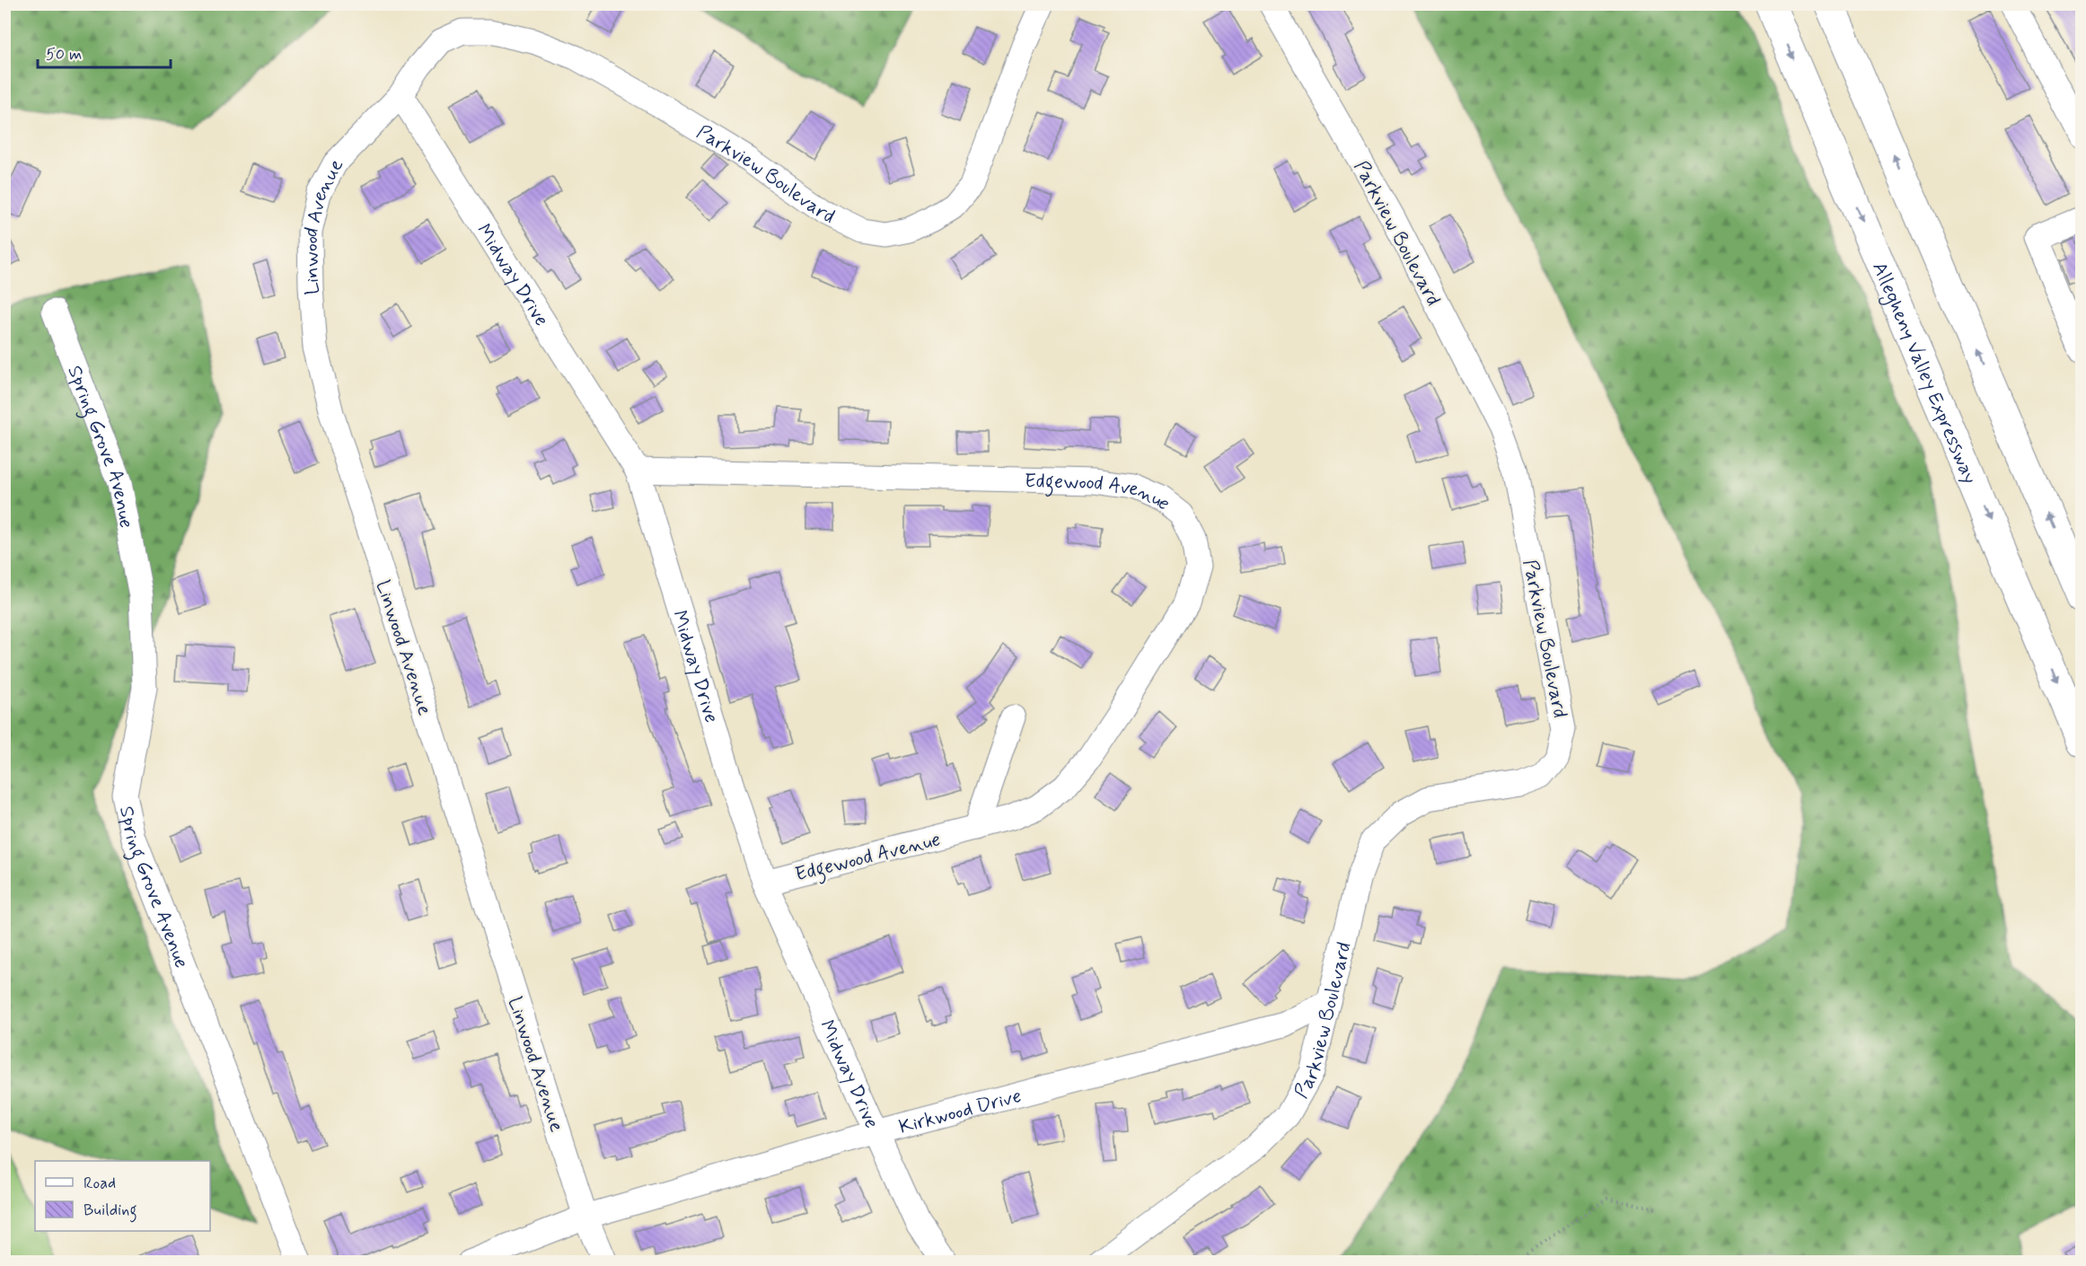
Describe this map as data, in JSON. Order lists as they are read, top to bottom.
{
  "streets": {
    "highway": ["Allegheny Valley Expressway"],
    "street": [
      "Parkview Boulevard",
      "Linwood Avenue",
      "Midway Drive",
      "Spring Grove Avenue",
      "Edgewood Avenue",
      "Kirkwood Drive"
    ]
  },
  "crossings": [
    ["Parkview Boulevard", "Linwood Avenue"],
    ["Parkview Boulevard", "Midway Drive"],
    ["Parkview Boulevard", "Kirkwood Drive"],
    ["Linwood Avenue", "Midway Drive"],
    ["Linwood Avenue", "Kirkwood Drive"],
    ["Midway Drive", "Edgewood Avenue"],
    ["Midway Drive", "Kirkwood Drive"]
  ],
  "legend": ["Road", "Building"],
  "scale_bar": "50 m"
}
